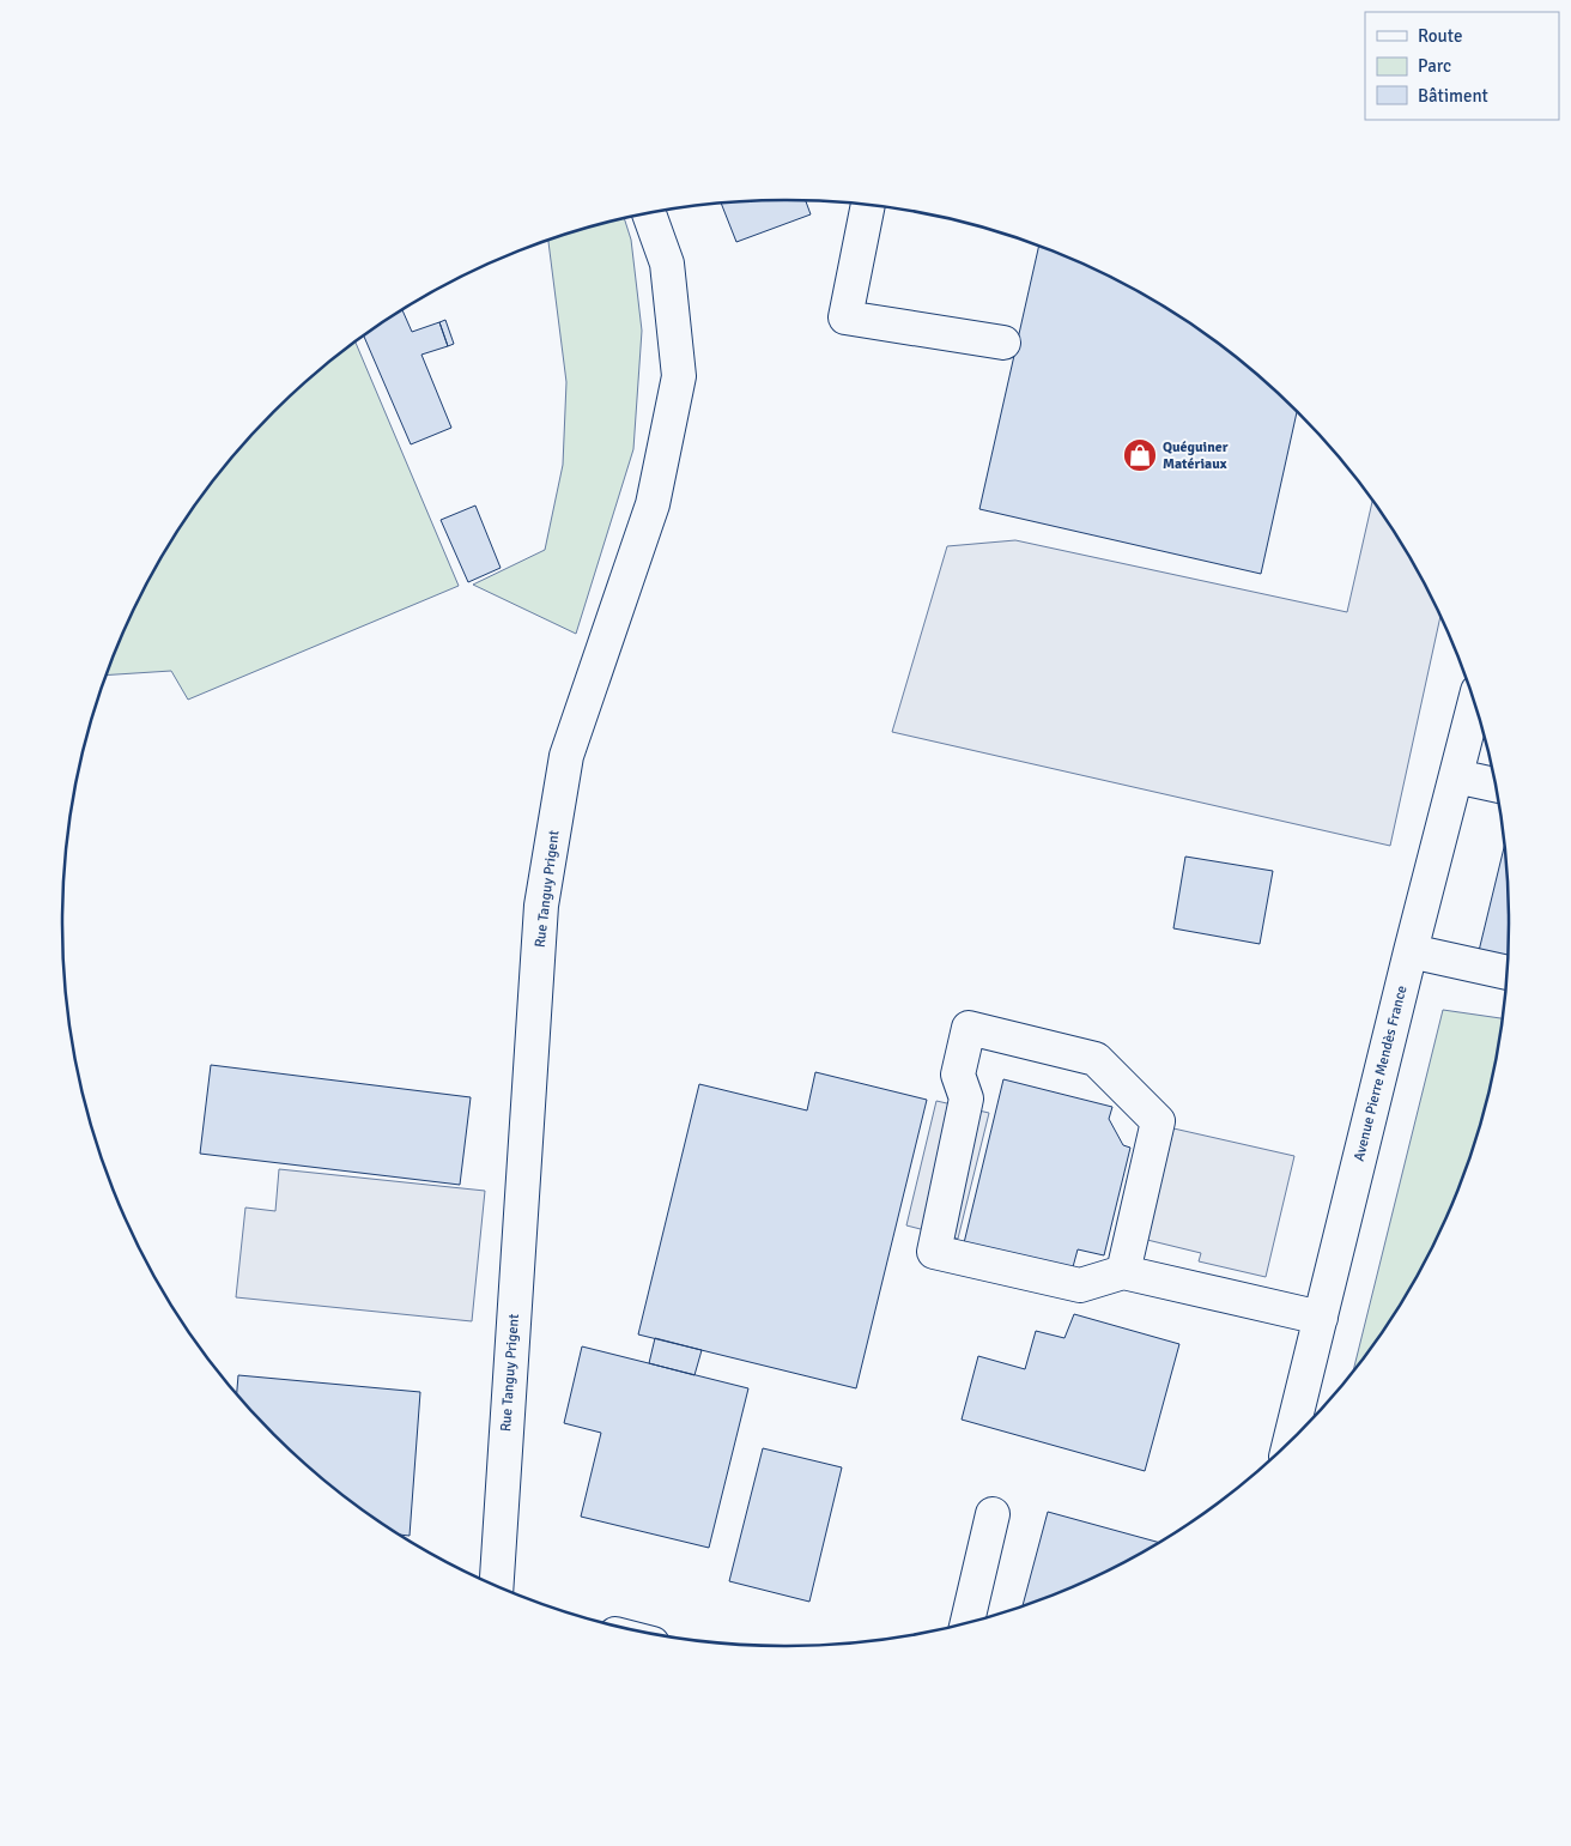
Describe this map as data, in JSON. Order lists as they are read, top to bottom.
{
  "streets": {
    "street": ["Rue Tanguy Prigent", "Avenue Pierre Mendès France"]
  },
  "places": {
    "shop": ["Quéguiner Matériaux"]
  },
  "legend": ["Route", "Parc", "Bâtiment"]
}
